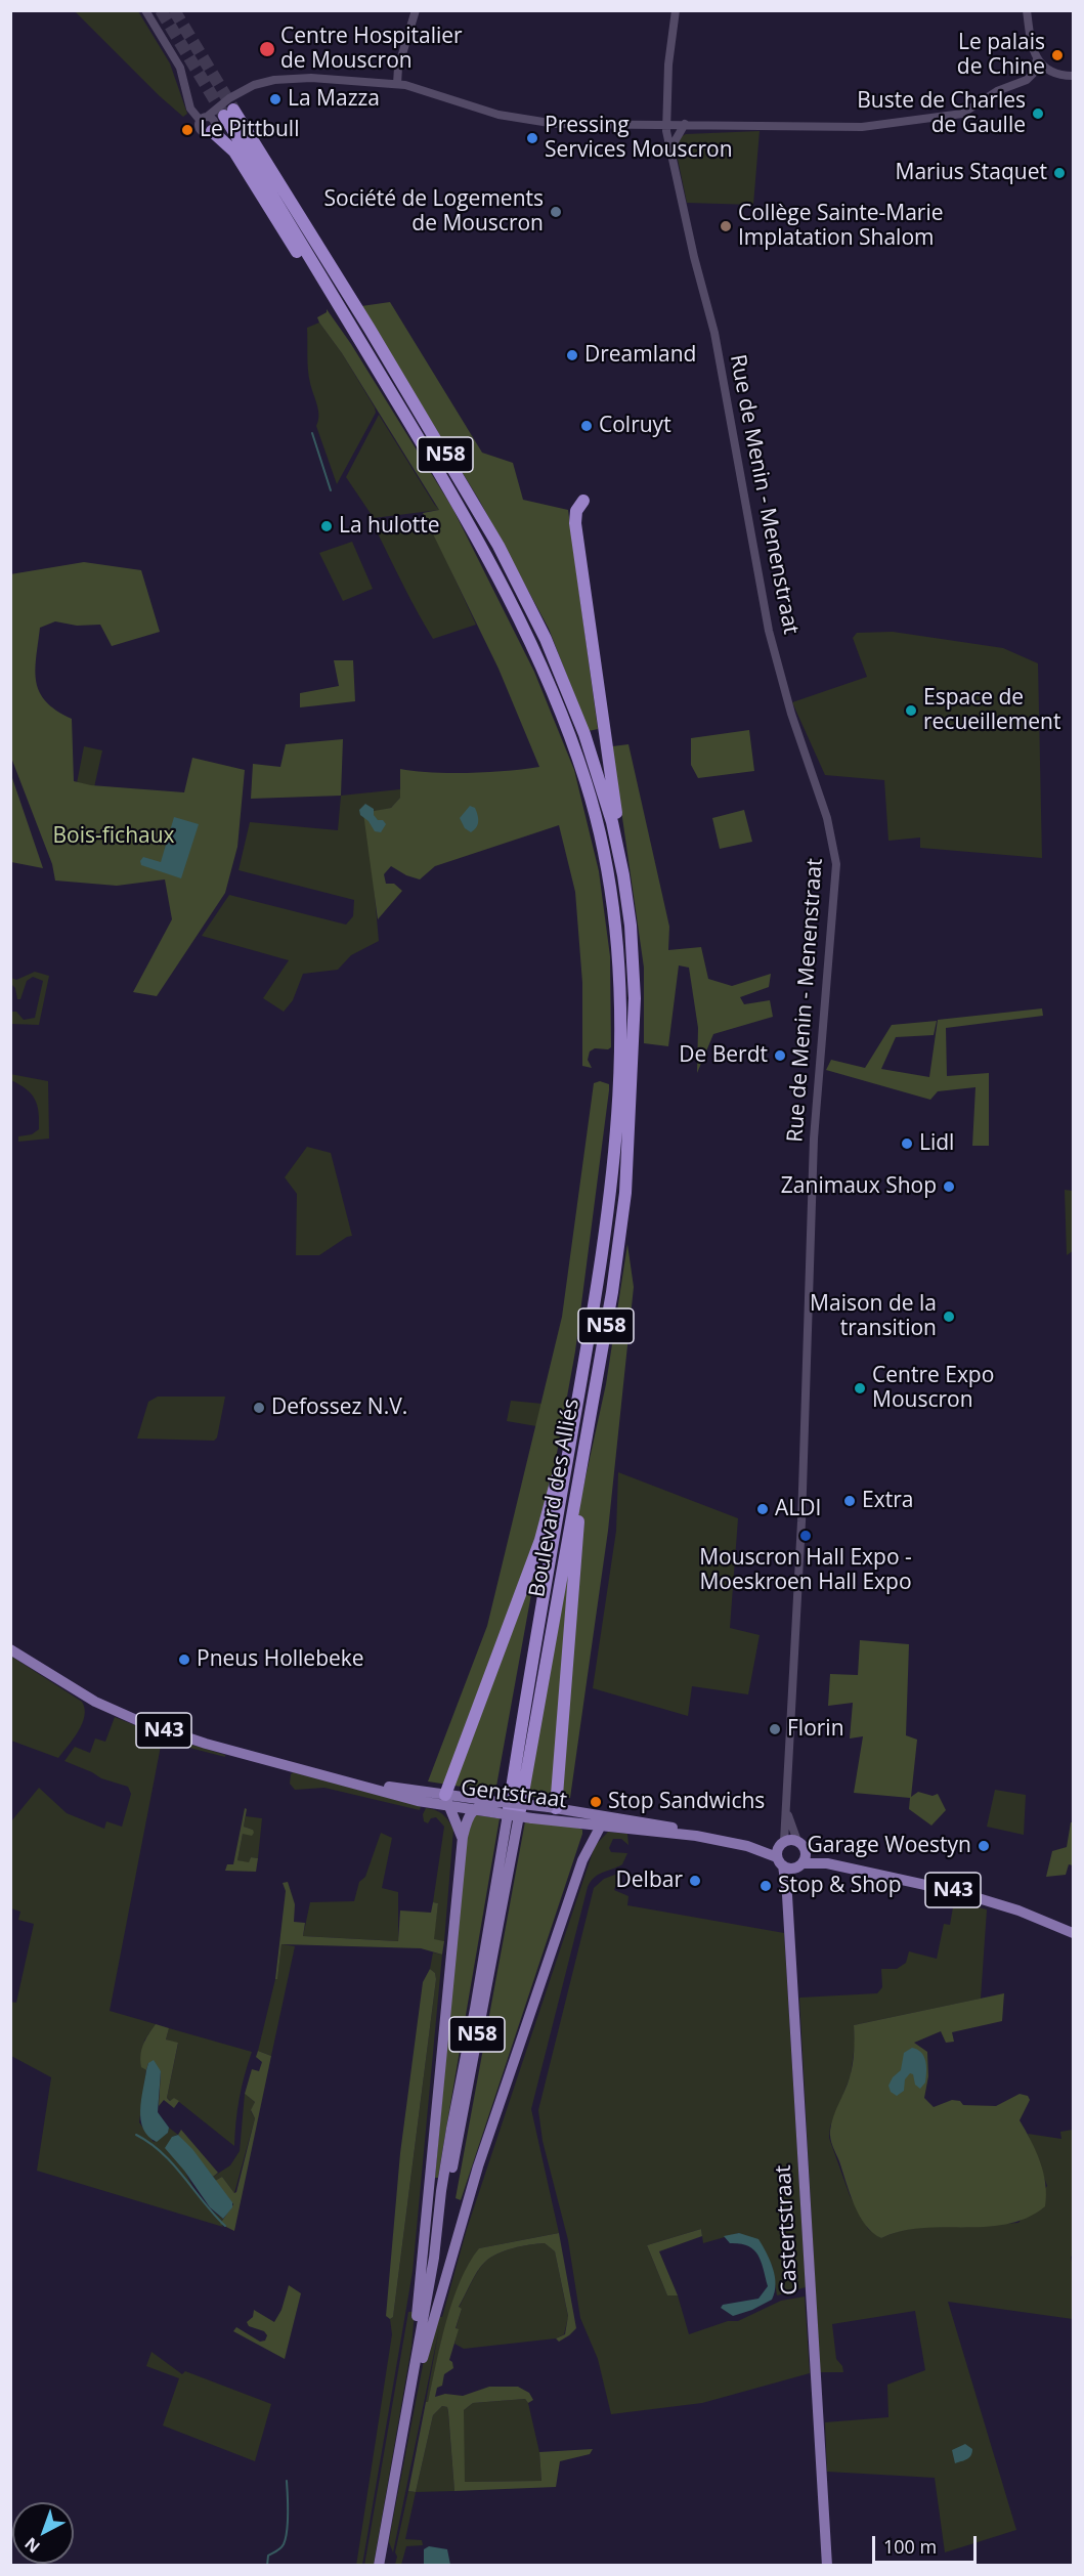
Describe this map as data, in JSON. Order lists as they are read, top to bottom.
{
  "streets": {
    "highway": ["N58", "Boulevard des Alliés"],
    "main road": ["N43", "Gentstraat", "Castertstraat"],
    "street": ["Rue de Menin - Menenstraat"]
  },
  "crossings": [
    ["N58", "Boulevard des Alliés"],
    ["N58", "N43"],
    ["N58", "Gentstraat"],
    ["Rue de Menin - Menenstraat", "N43"],
    ["Rue de Menin - Menenstraat", "Castertstraat"],
    ["Boulevard des Alliés", "N43"],
    ["N43", "Gentstraat"],
    ["N43", "Castertstraat"]
  ],
  "parks": ["Bois-fichaux"],
  "places": [
    "Centre Hospitalier de Mouscron",
    "Le palais de Chine",
    "La Mazza",
    "Buste de Charles de Gaulle",
    "Le Pittbull",
    "Pressing Services Mouscron",
    "Marius Staquet",
    "Société de Logements de Mouscron",
    "Collège Sainte-Marie Implatation Shalom",
    "Dreamland",
    "Colruyt",
    "La hulotte",
    "Espace de recueillement",
    "De Berdt",
    "Lidl",
    "Zanimaux Shop",
    "Maison de la transition",
    "Centre Expo Mouscron",
    "Defossez N.V.",
    "Extra",
    "ALDI",
    "Mouscron Hall Expo - Moeskroen Hall Expo",
    "Pneus Hollebeke",
    "Florin",
    "Stop Sandwichs",
    "Garage Woestyn",
    "Delbar",
    "Stop & Shop"
  ],
  "scale_bar": "100 m",
  "north": "bottom left"
}
